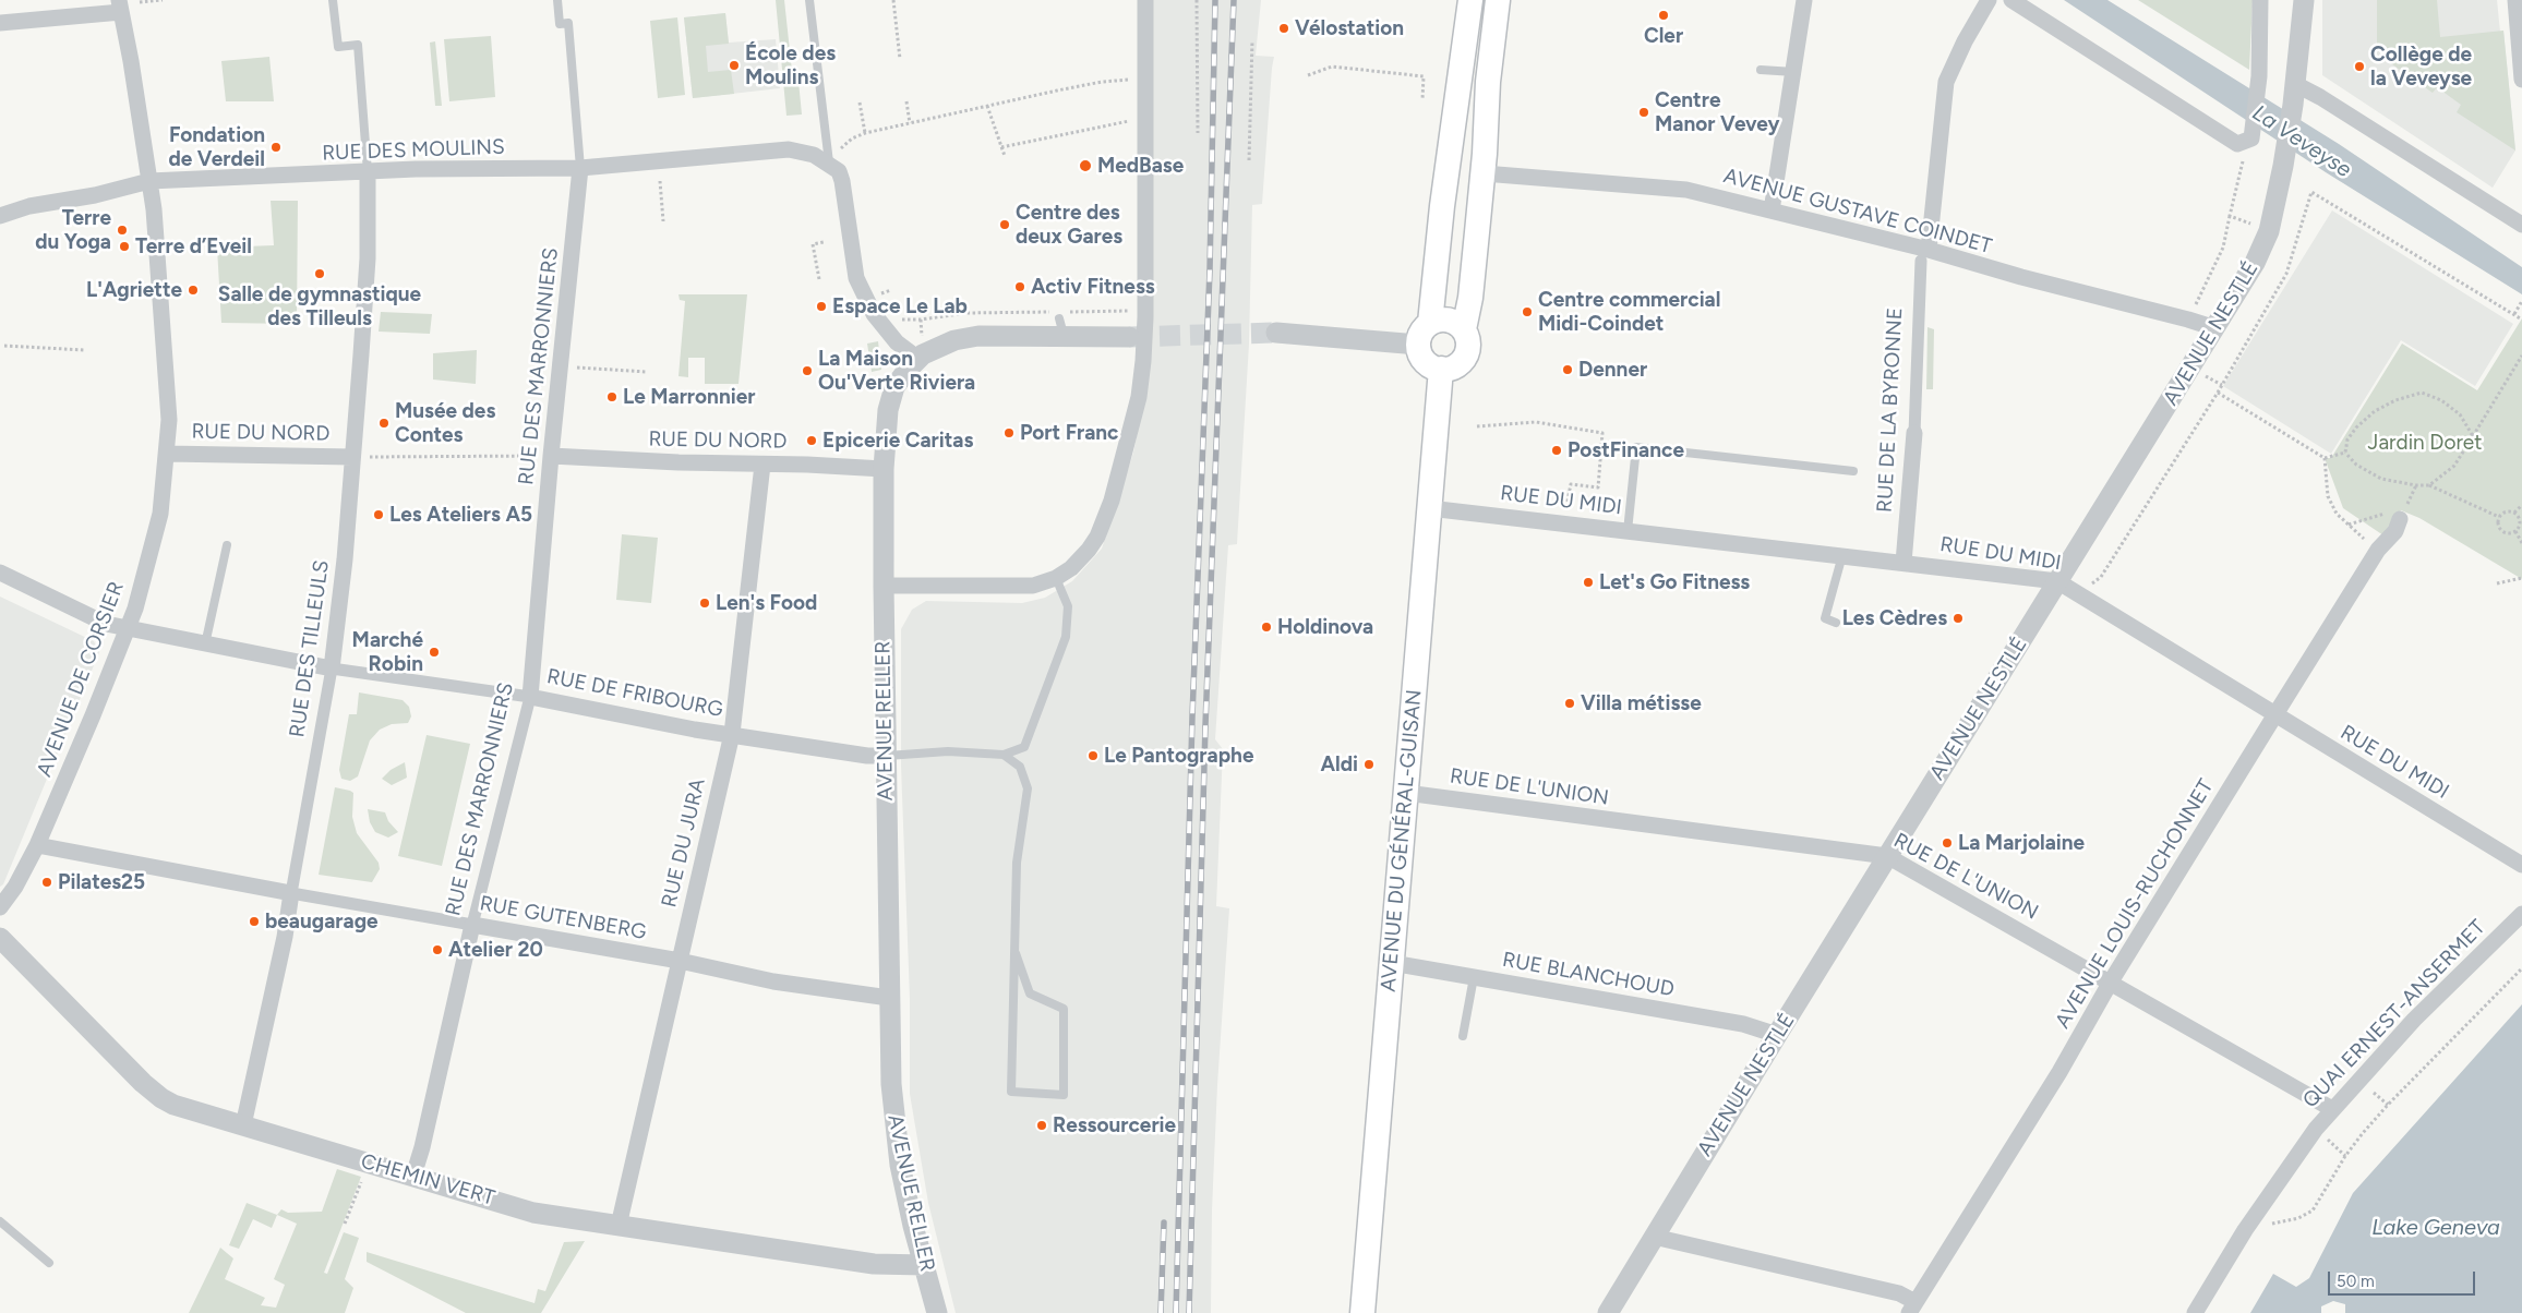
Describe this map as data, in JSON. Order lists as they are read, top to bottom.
{
  "streets": {
    "main road": ["AVENUE DU GÉNÉRAL-GUISAN"],
    "street": [
      "RUE DES MOULINS",
      "AVENUE GUSTAVE COINDET",
      "AVENUE NESTLÉ",
      "RUE DES MARRONNIERS",
      "RUE DE LA BYRONNE",
      "RUE DU NORD",
      "RUE DU MIDI",
      "RUE DES TILLEULS",
      "AVENUE DE CORSIER",
      "RUE DE FRIBOURG",
      "AVENUE RELLER",
      "RUE DE L'UNION",
      "RUE DU JURA",
      "AVENUE LOUIS-RUCHONNET",
      "RUE GUTENBERG",
      "RUE BLANCHOUD",
      "QUAI ERNEST-ANSERMET",
      "CHEMIN VERT"
    ]
  },
  "crossings": [
    ["RUE DES MOULINS", "RUE DES MARRONNIERS"],
    ["RUE DES MOULINS", "RUE DES TILLEULS"],
    ["RUE DES MOULINS", "AVENUE DE CORSIER"],
    ["AVENUE GUSTAVE COINDET", "AVENUE NESTLÉ"],
    ["AVENUE GUSTAVE COINDET", "RUE DE LA BYRONNE"],
    ["AVENUE NESTLÉ", "RUE DU MIDI"],
    ["AVENUE NESTLÉ", "RUE DE L'UNION"],
    ["AVENUE NESTLÉ", "RUE BLANCHOUD"],
    ["RUE DES MARRONNIERS", "RUE DU NORD"],
    ["RUE DES MARRONNIERS", "RUE DE FRIBOURG"],
    ["RUE DES MARRONNIERS", "RUE GUTENBERG"],
    ["RUE DES MARRONNIERS", "CHEMIN VERT"],
    ["RUE DE LA BYRONNE", "RUE DU MIDI"],
    ["RUE DU NORD", "RUE DES TILLEULS"],
    ["RUE DU NORD", "AVENUE DE CORSIER"],
    ["RUE DU NORD", "AVENUE RELLER"],
    ["RUE DU NORD", "RUE DU JURA"],
    ["RUE DU MIDI", "AVENUE DU GÉNÉRAL-GUISAN"],
    ["RUE DU MIDI", "AVENUE LOUIS-RUCHONNET"],
    ["RUE DES TILLEULS", "RUE DE FRIBOURG"],
    ["RUE DES TILLEULS", "RUE GUTENBERG"],
    ["RUE DES TILLEULS", "CHEMIN VERT"],
    ["AVENUE DE CORSIER", "RUE DE FRIBOURG"],
    ["AVENUE DE CORSIER", "RUE GUTENBERG"],
    ["RUE DE FRIBOURG", "AVENUE RELLER"],
    ["RUE DE FRIBOURG", "RUE DU JURA"],
    ["AVENUE RELLER", "RUE GUTENBERG"],
    ["AVENUE RELLER", "CHEMIN VERT"],
    ["RUE DE L'UNION", "AVENUE DU GÉNÉRAL-GUISAN"],
    ["RUE DE L'UNION", "AVENUE LOUIS-RUCHONNET"],
    ["RUE DE L'UNION", "QUAI ERNEST-ANSERMET"],
    ["AVENUE DU GÉNÉRAL-GUISAN", "RUE BLANCHOUD"],
    ["RUE DU JURA", "RUE GUTENBERG"],
    ["RUE DU JURA", "CHEMIN VERT"]
  ],
  "water": ["La Veveyse", "Lake Geneva"],
  "parks": ["Jardin Doret"],
  "places": [
    "Cler",
    "Vélostation",
    "École des Moulins",
    "Collège de la Veveyse",
    "Centre Manor Vevey",
    "Fondation de Verdeil",
    "MedBase",
    "Centre des deux Gares",
    "Terre du Yoga",
    "Terre d’Eveil",
    "Salle de gymnastique des Tilleuls",
    "Activ Fitness",
    "L'Agriette",
    "Espace Le Lab",
    "Centre commercial Midi-Coindet",
    "Denner",
    "La Maison Ou'Verte Riviera",
    "Le Marronnier",
    "Musée des Contes",
    "Port Franc",
    "Epicerie Caritas",
    "PostFinance",
    "Les Ateliers A5",
    "Let's Go Fitness",
    "Len's Food",
    "Les Cèdres",
    "Holdinova",
    "Marché Robin",
    "Villa métisse",
    "Le Pantographe",
    "Aldi",
    "La Marjolaine",
    "Pilates25",
    "beaugarage",
    "Atelier 20",
    "Ressourcerie"
  ],
  "scale_bar": "50 m"
}
